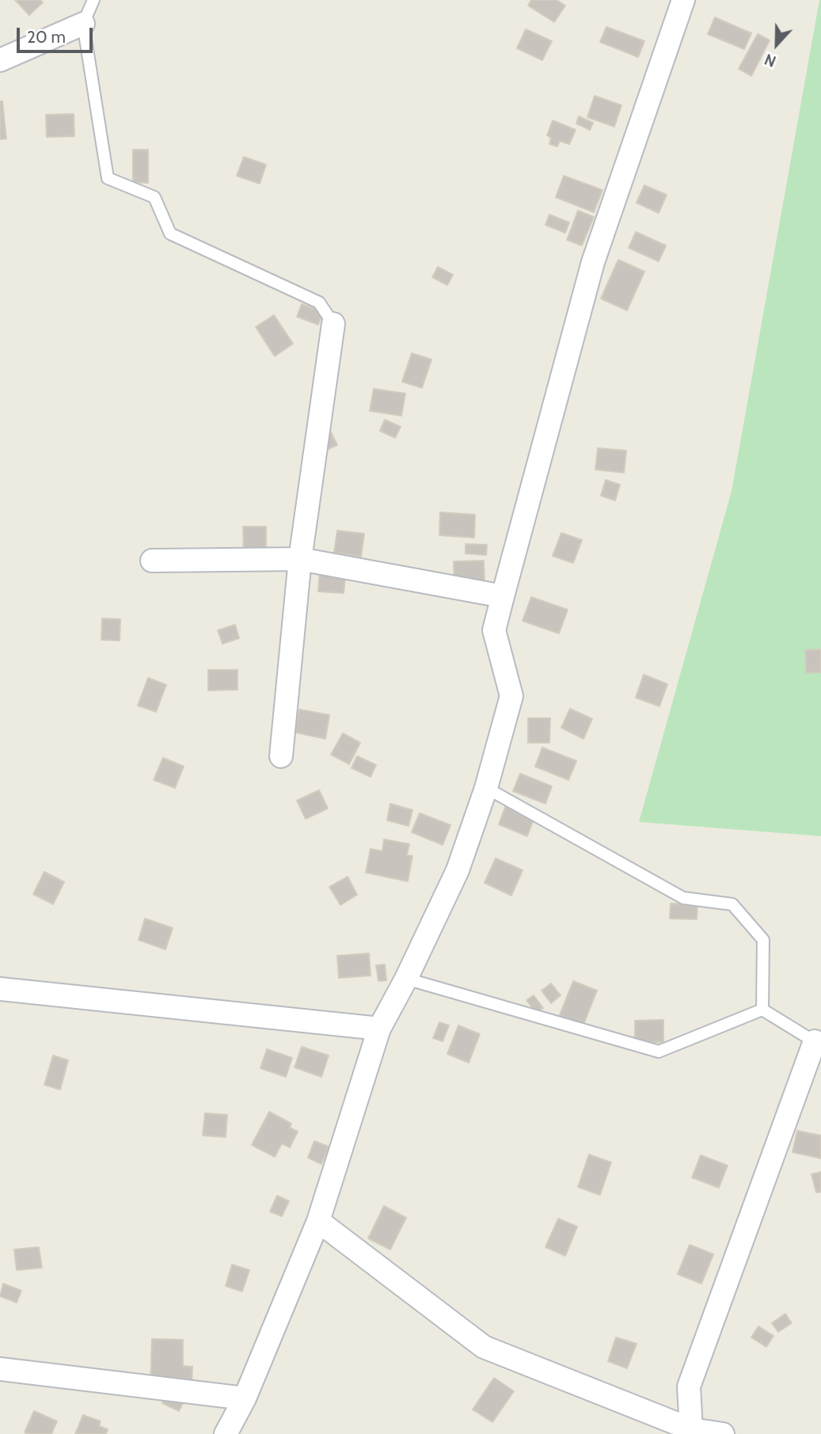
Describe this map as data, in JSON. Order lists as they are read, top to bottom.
{
  "scale_bar": "20 m",
  "north": "bottom"
}
